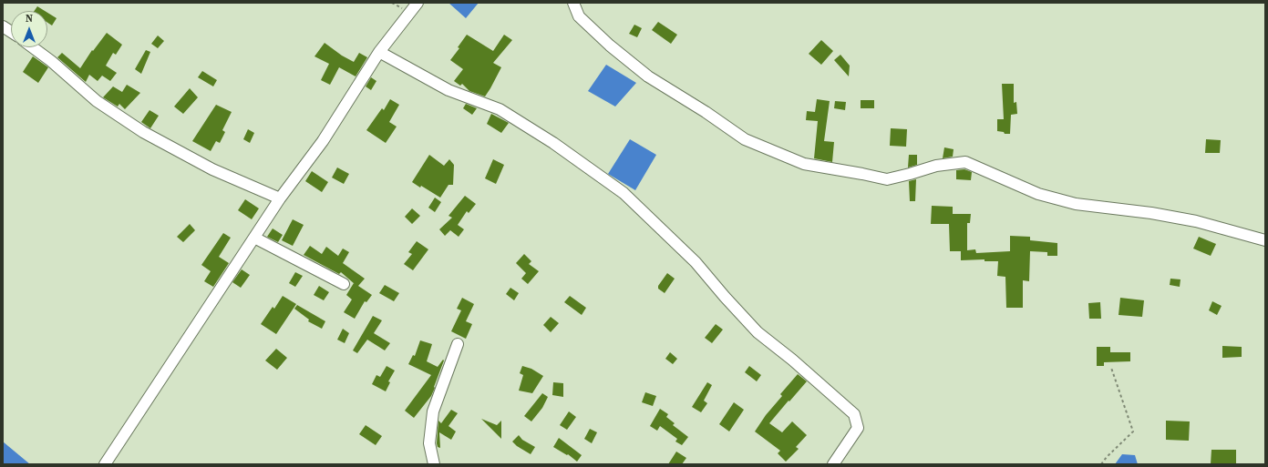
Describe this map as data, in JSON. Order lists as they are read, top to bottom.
{
  "north": "top"
}
